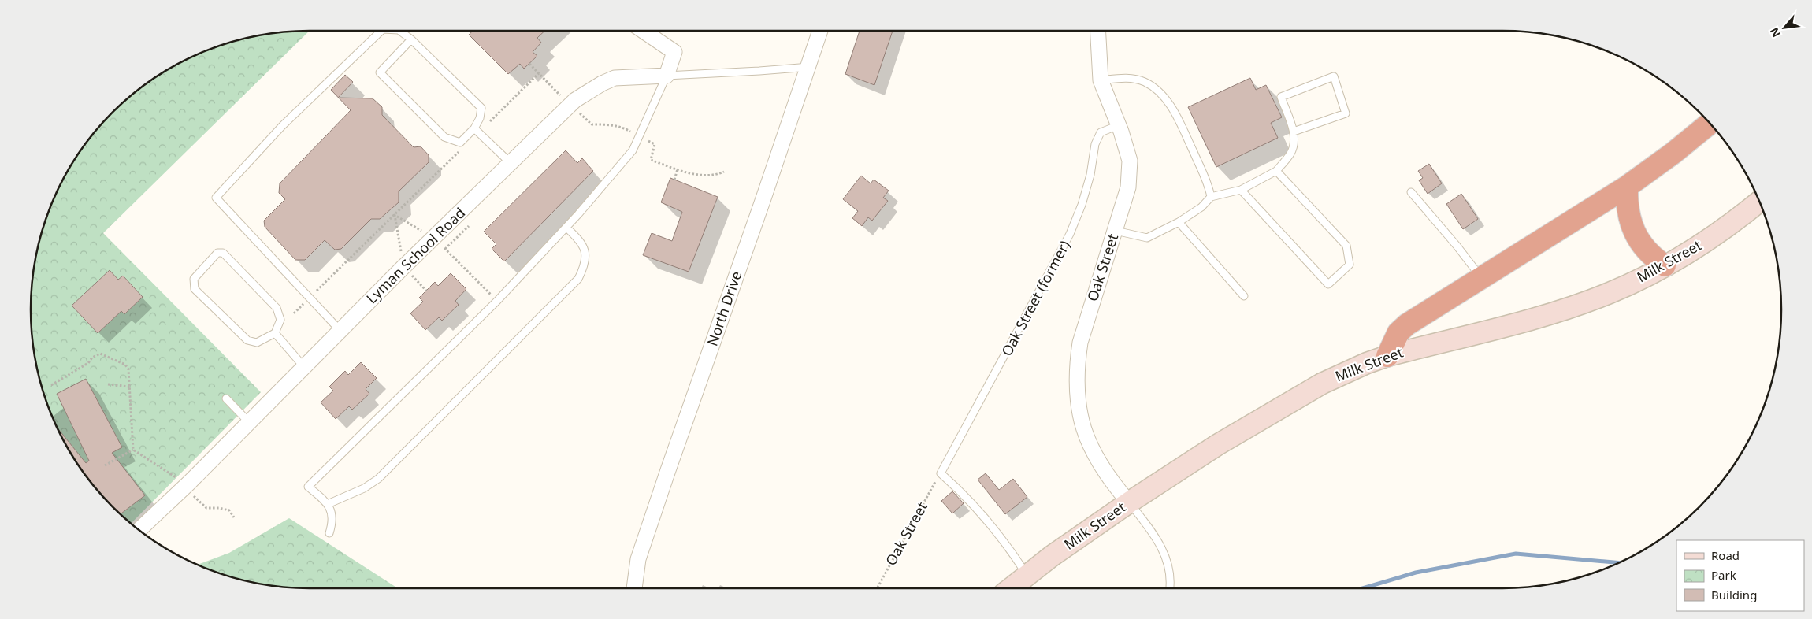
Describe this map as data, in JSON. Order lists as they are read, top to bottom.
{
  "streets": {
    "main road": ["Milk Street"],
    "street": ["Lyman School Road", "Oak Street", "North Drive"],
    "lane": ["Oak Street (former)"]
  },
  "crossings": [
    ["Milk Street", "Oak Street"],
    ["Oak Street", "Oak Street (former)"]
  ],
  "legend": ["Road", "Park", "Building"],
  "north": "bottom left"
}
